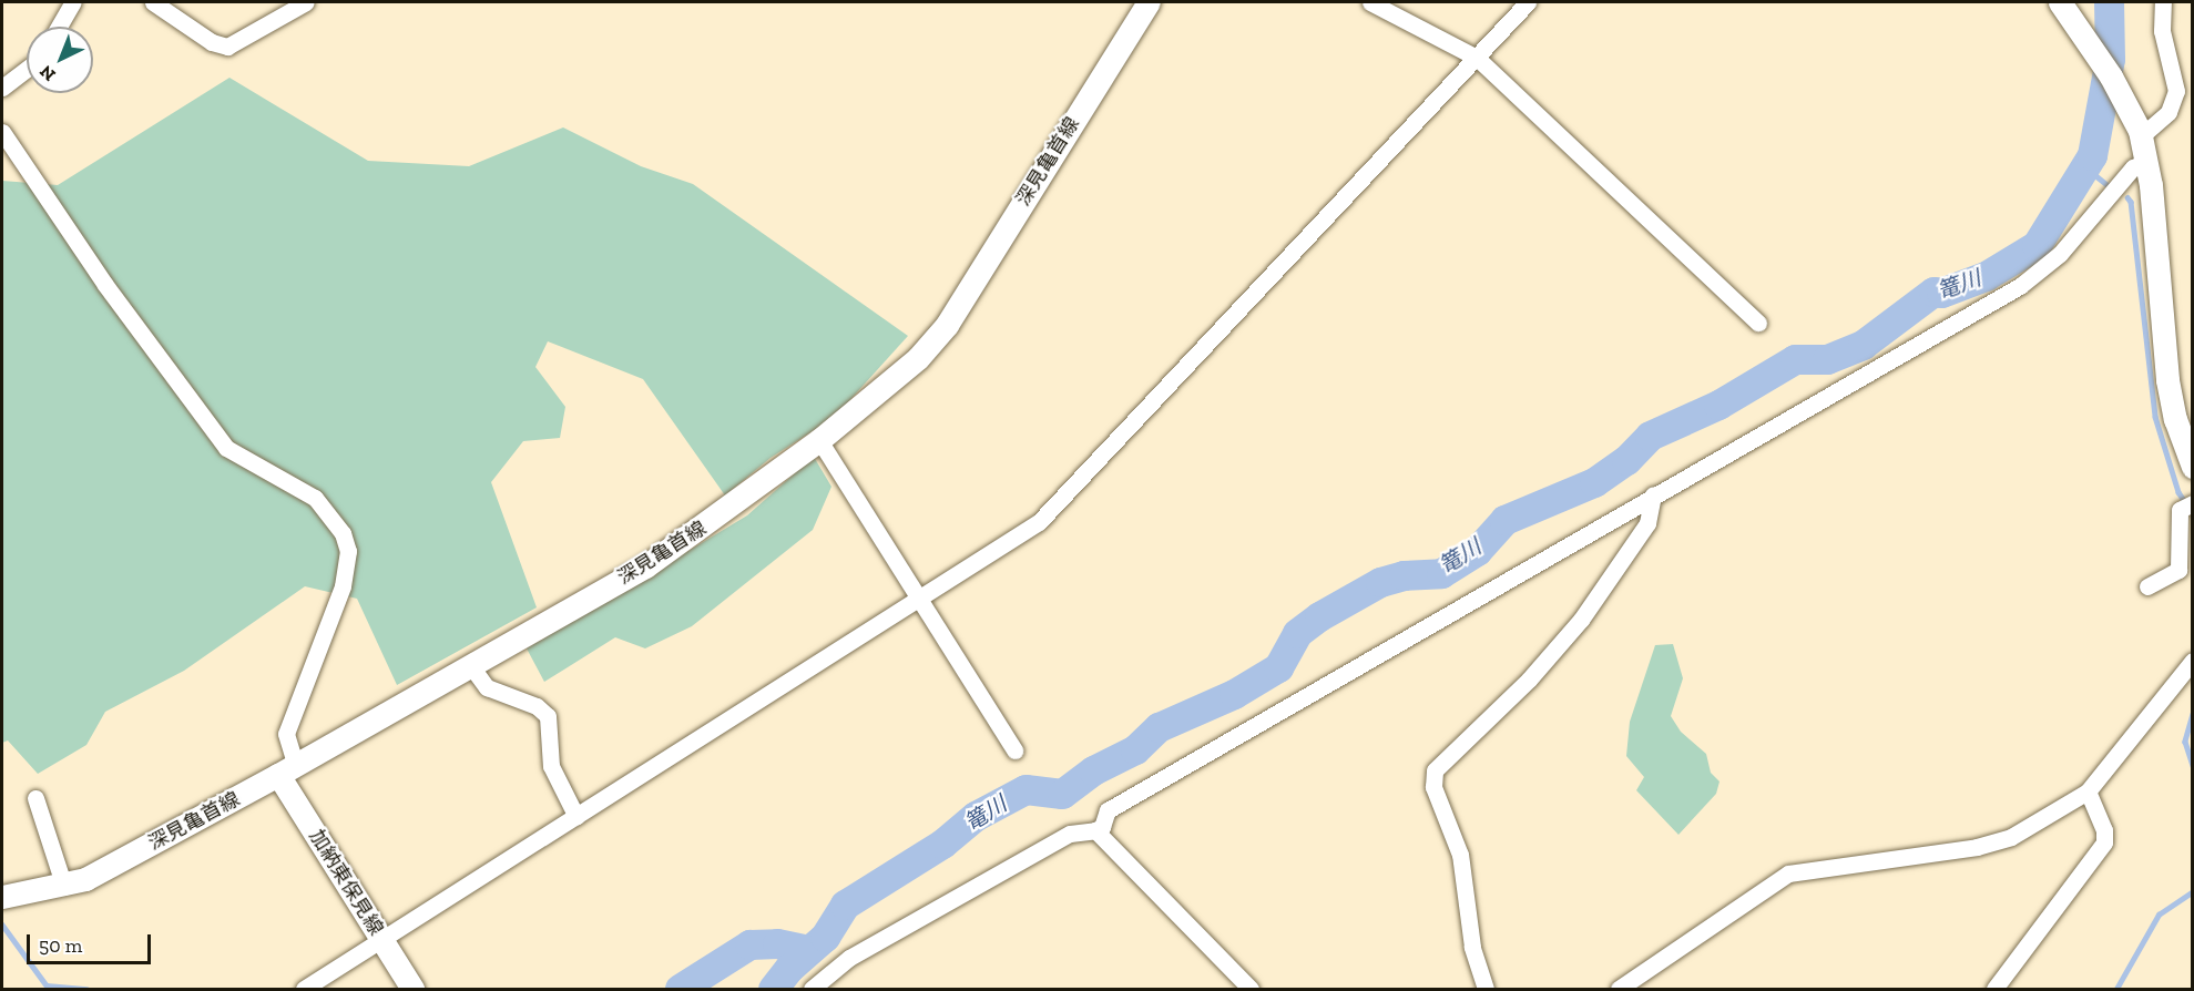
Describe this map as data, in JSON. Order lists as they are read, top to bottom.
{
  "streets": {
    "main road": ["深見亀首線", "加納東保見線"]
  },
  "crossings": [
    ["深見亀首線", "加納東保見線"]
  ],
  "water": ["篭川"],
  "scale_bar": "50 m",
  "north": "bottom left"
}
